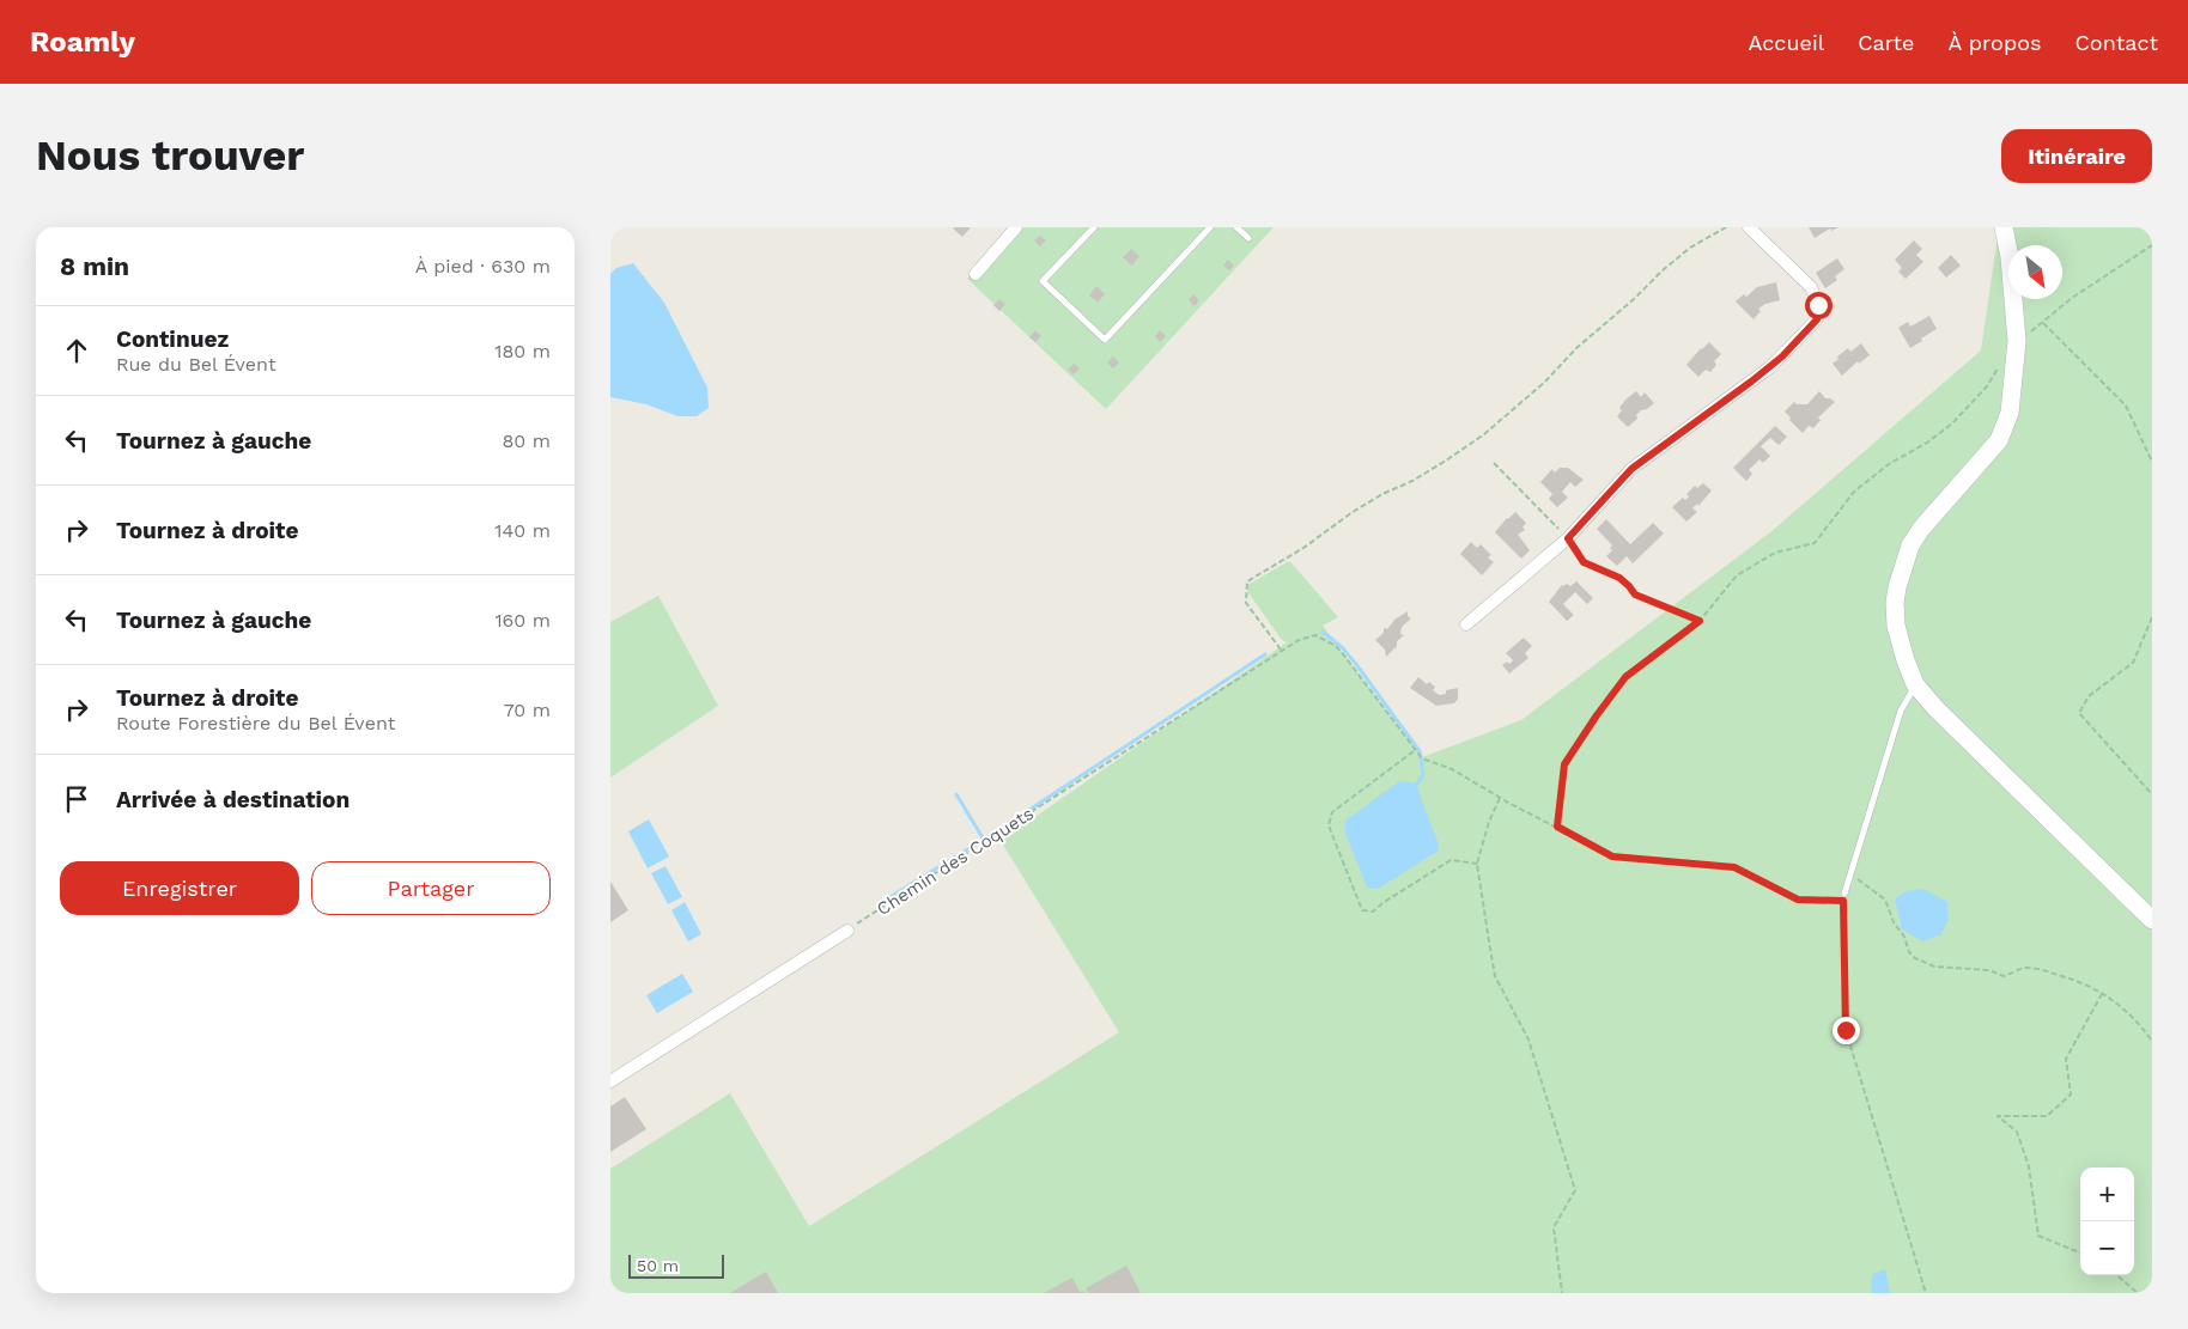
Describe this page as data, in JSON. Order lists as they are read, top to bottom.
{
  "streets": {
    "path": ["Chemin des Coquets"]
  },
  "scale_bar": "50 m",
  "north": "bottom right",
  "page": {
    "header": "Roamly",
    "nav": [
      "Accueil",
      "Carte",
      "À propos",
      "Contact"
    ],
    "buttons": [
      "Itinéraire",
      ["Enregistrer", "Partager"]
    ],
    "title": "Nous trouver",
    "heading": ["8 min", "À pied · 630 m"],
    "list": [
      ["Continuez", "Rue du Bel Évent", "180 m"],
      ["Tournez à gauche", "80 m"],
      ["Tournez à droite", "140 m"],
      ["Tournez à gauche", "160 m"],
      ["Tournez à droite", "Route Forestière du Bel Évent", "70 m"],
      "Arrivée à destination"
    ],
    "map_buttons": ["+", "−"],
    "scale": "50 m"
  }
}
